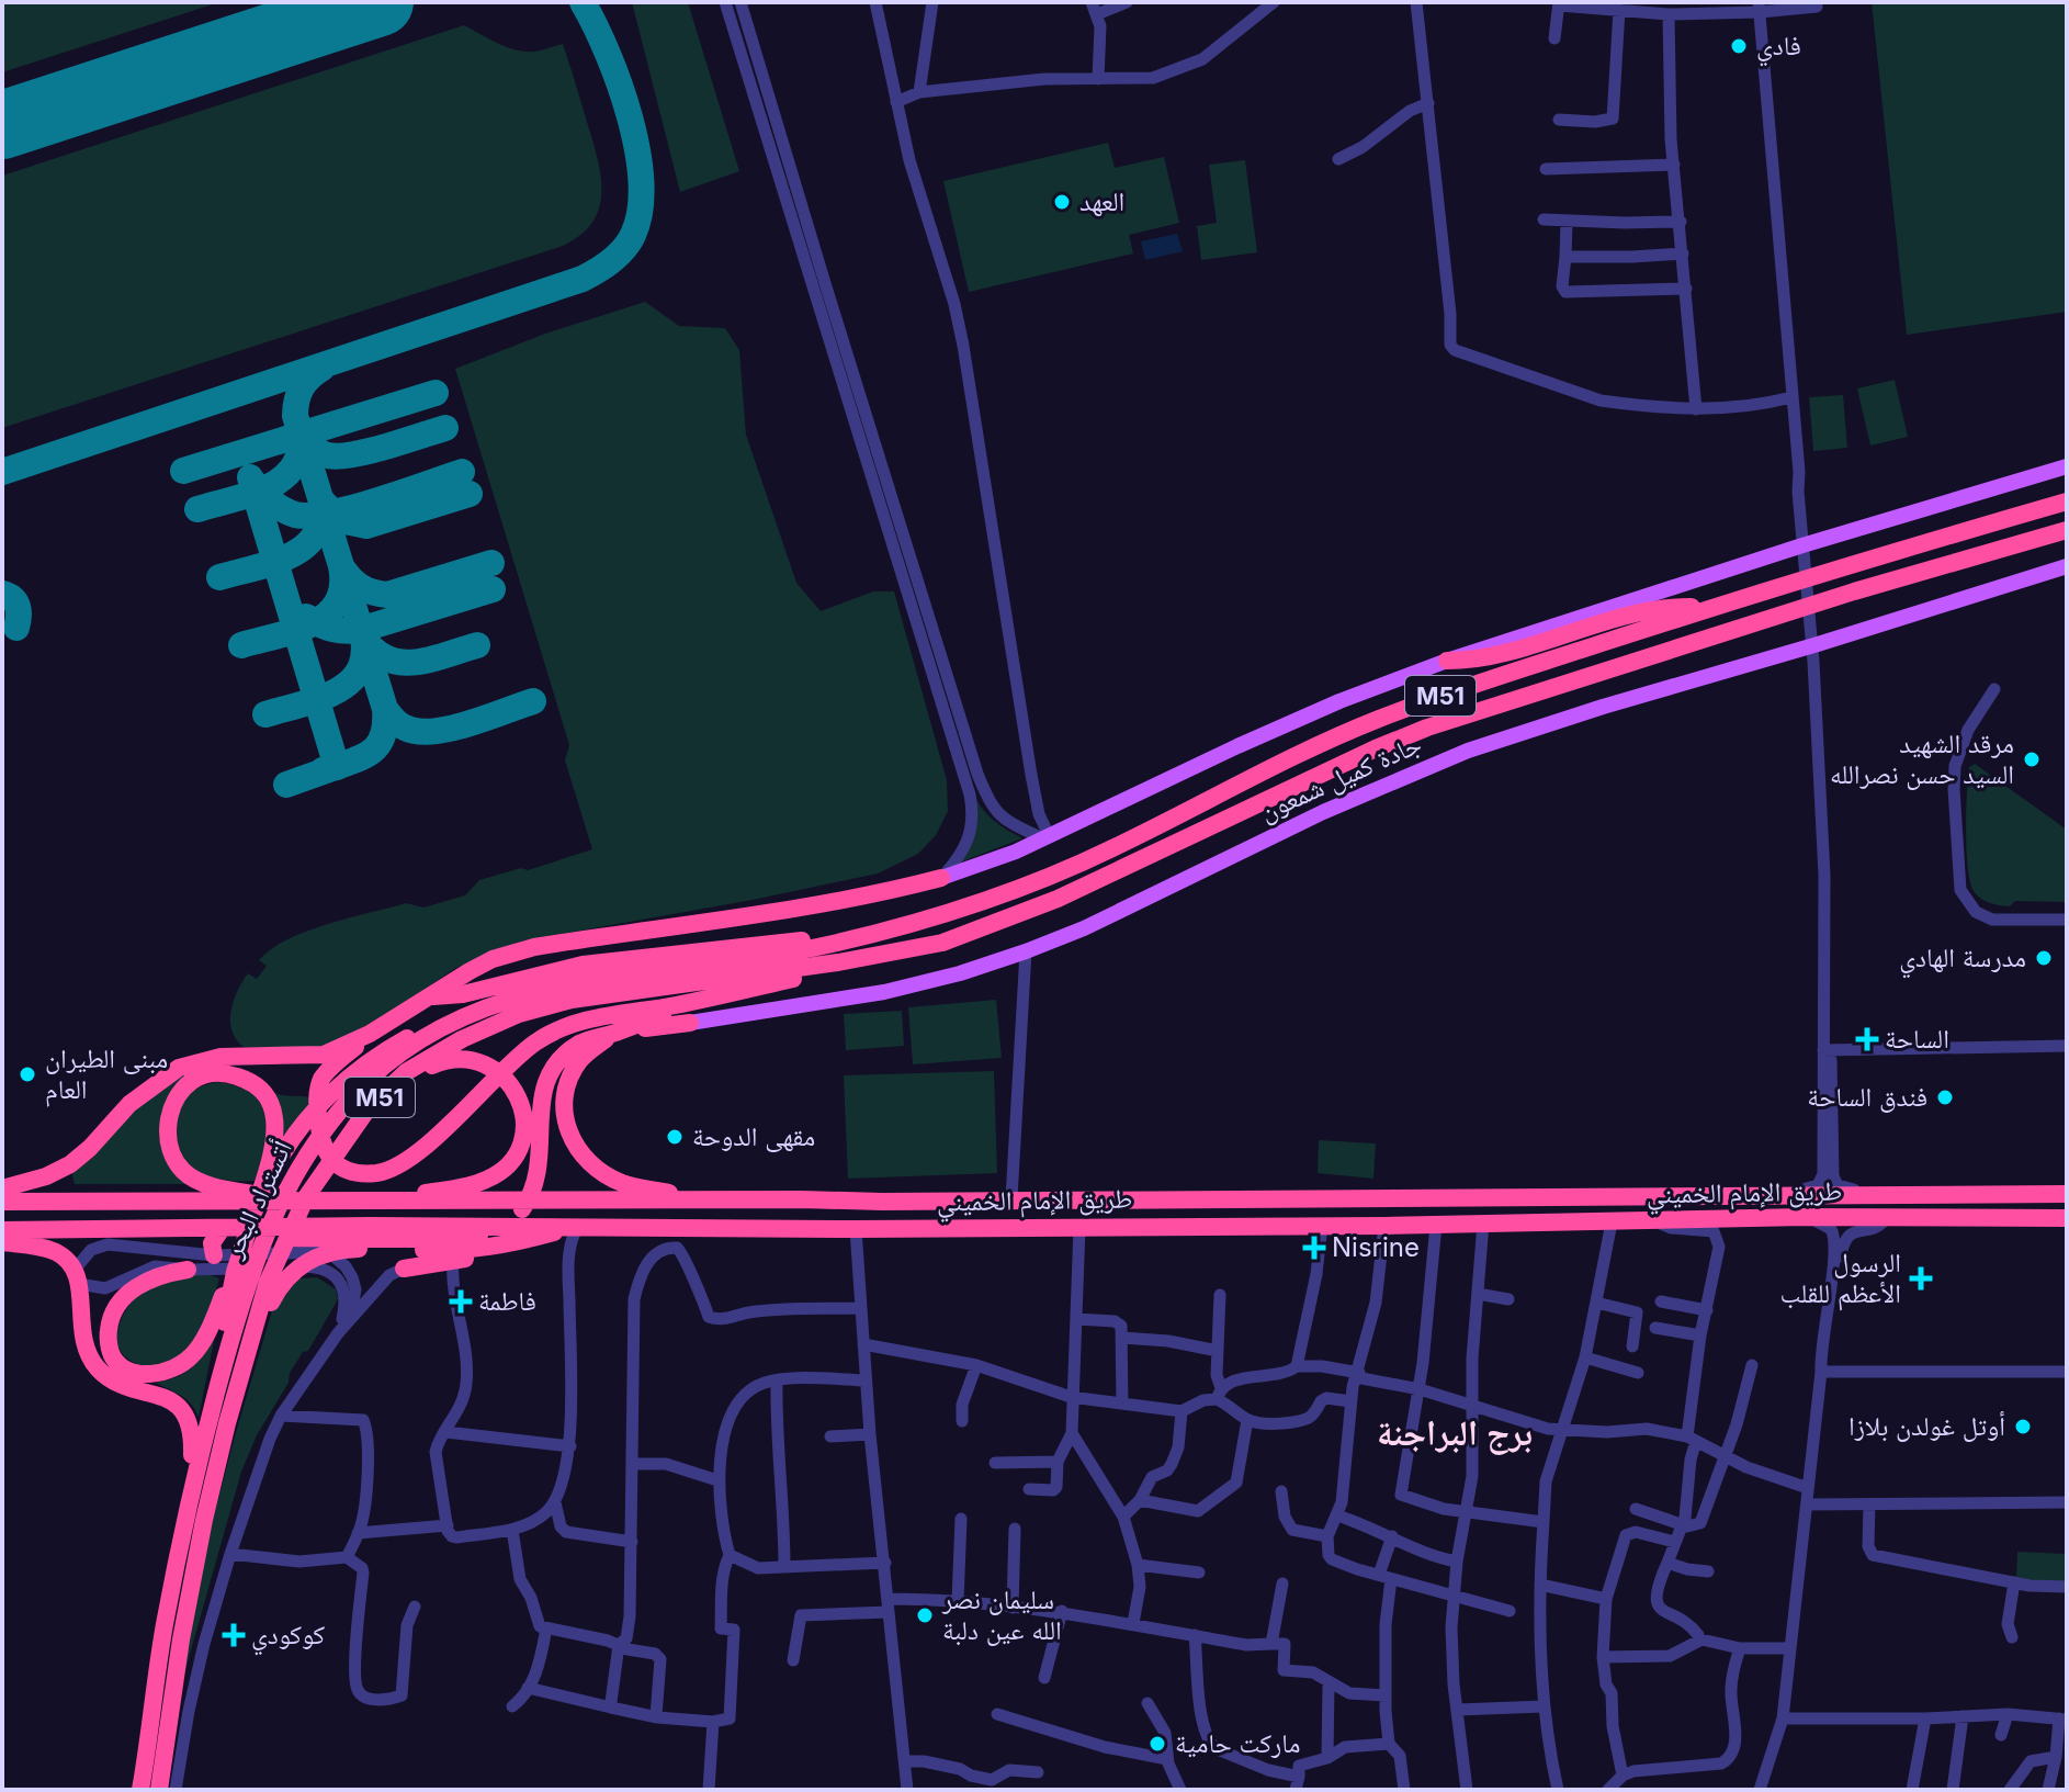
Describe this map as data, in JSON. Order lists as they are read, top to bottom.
{
  "streets": {
    "highway": [
      "M51",
      "جادة كميل شمعون",
      "طريق الإمام الخميني",
      "أتستراد البحر"
    ]
  },
  "crossings": [
    ["جادة كميل شمعون", "أتستراد البحر"]
  ],
  "districts": ["برج البراجنة"],
  "places": {
    "other": [
      "فادي",
      "العهد",
      "مرقد الشهيد السيد حسن نصرالله",
      "مدرسة الهادي",
      "مبنى الطيران العام",
      "فندق الساحة",
      "مقهى الدوحة",
      "أوتل غولدن بلازا",
      "سليمان نصر الله عين دلبة",
      "ماركت حامية"
    ],
    "health": [
      "الساحة",
      "Nisrine",
      "الرسول الأعظم للقلب",
      "فاطمة",
      "كوكودي"
    ]
  }
}
